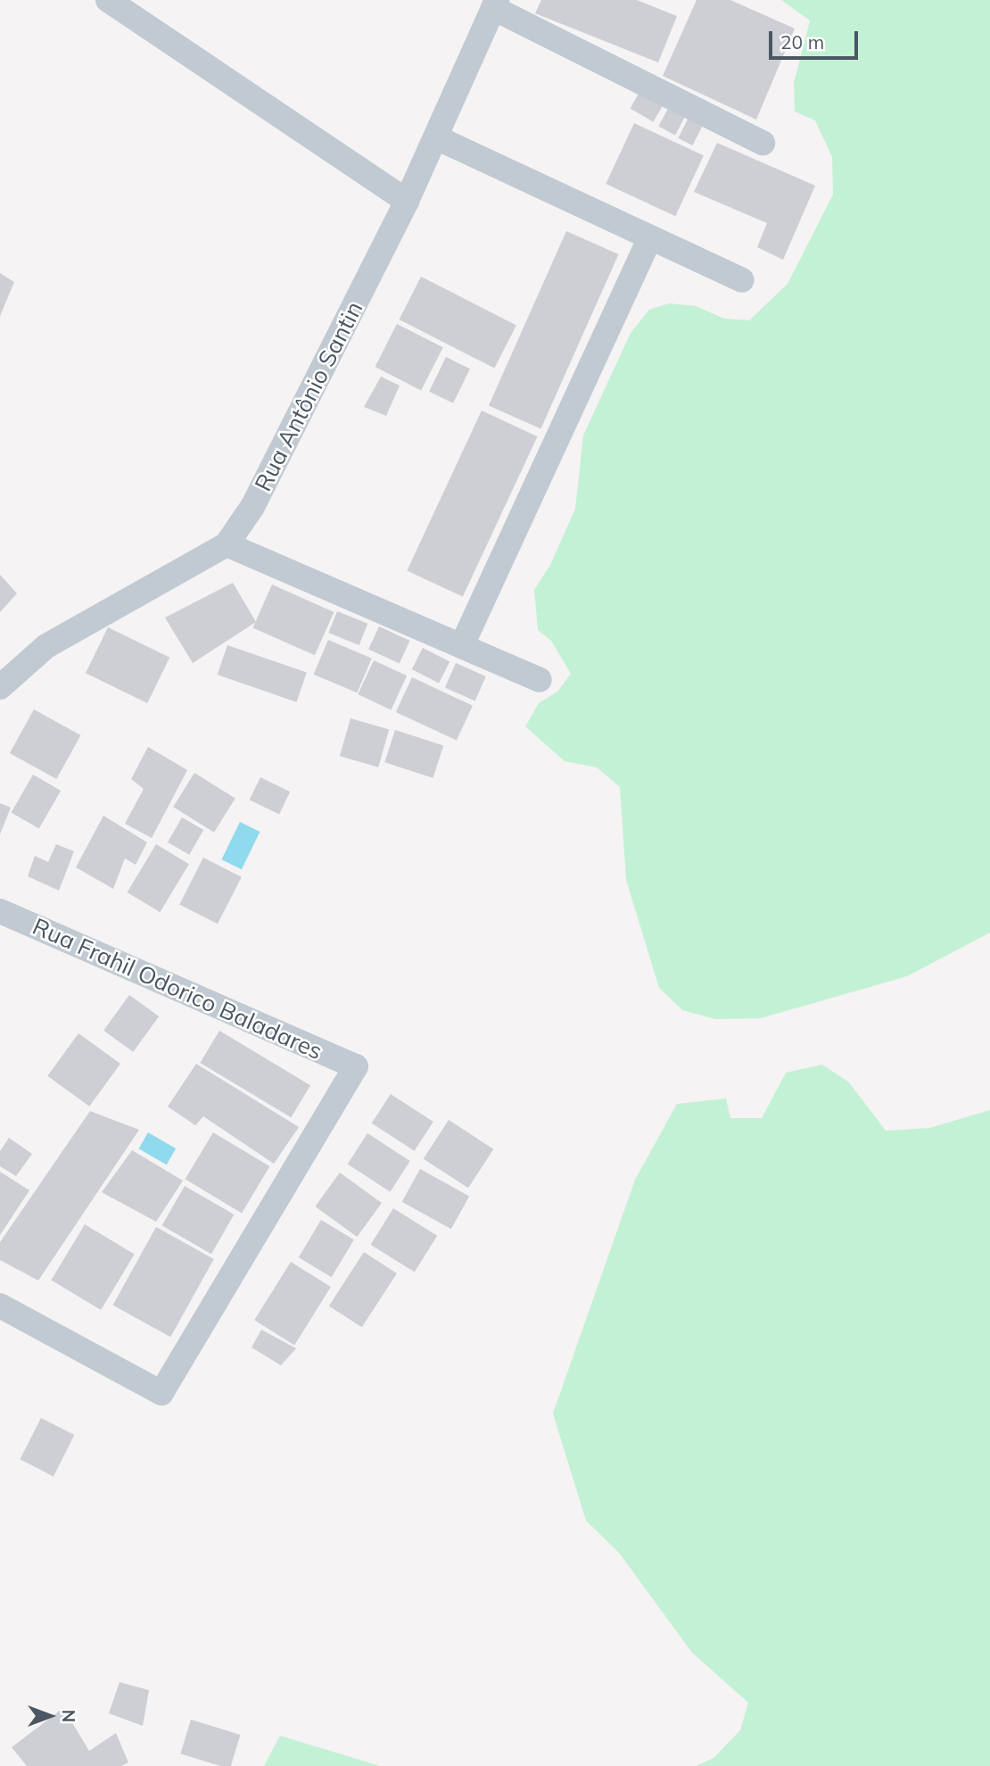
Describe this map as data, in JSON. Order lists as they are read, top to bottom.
{
  "streets": {
    "street": ["Rua Antônio Santin", "Rua Frahil Odorico Baladares"]
  },
  "scale_bar": "20 m",
  "north": "right"
}
